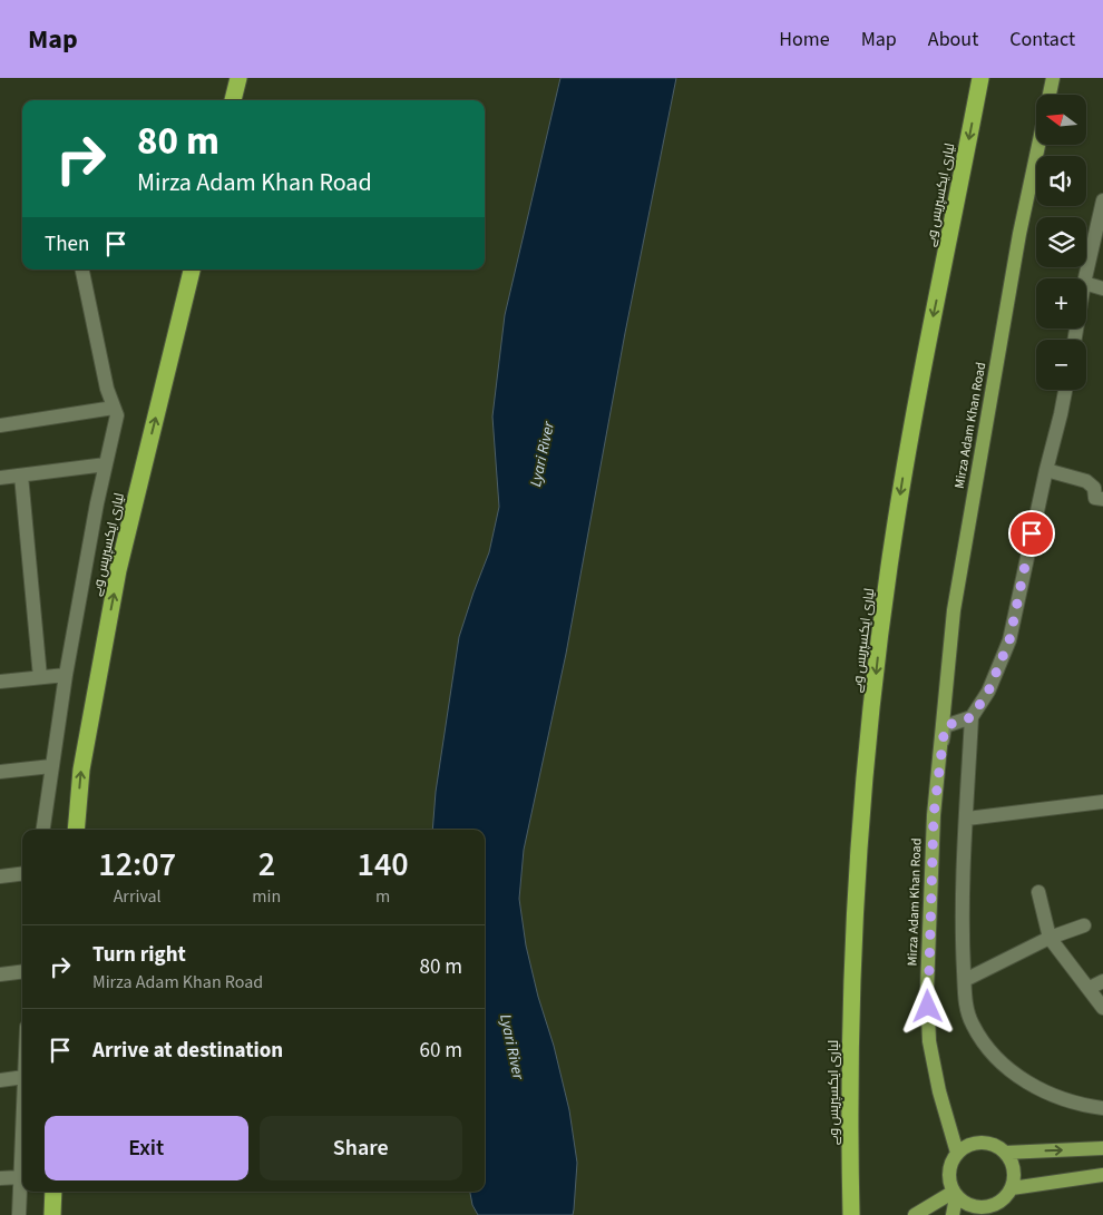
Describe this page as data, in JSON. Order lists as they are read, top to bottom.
{
  "streets": {
    "highway": ["لیاری ایکسپریس وے"],
    "main road": ["Mirza Adam Khan Road"]
  },
  "water": ["Lyari River"],
  "north": "left",
  "page": {
    "header": "Map",
    "nav": [
      "Home",
      "Map",
      "About",
      "Contact"
    ],
    "map_buttons": ["+", "−"],
    "turn": ["80 m", "Mirza Adam Khan Road"],
    "then": "Then",
    "eta": [
      "12:07",
      "Arrival",
      "2",
      "min",
      "140",
      "m"
    ],
    "list": [
      {
        "name": "Turn right",
        "note": "Mirza Adam Khan Road",
        "value": "80 m"
      },
      {
        "name": "Arrive at destination",
        "value": "60 m"
      }
    ],
    "buttons": ["Exit", "Share"]
  }
}
